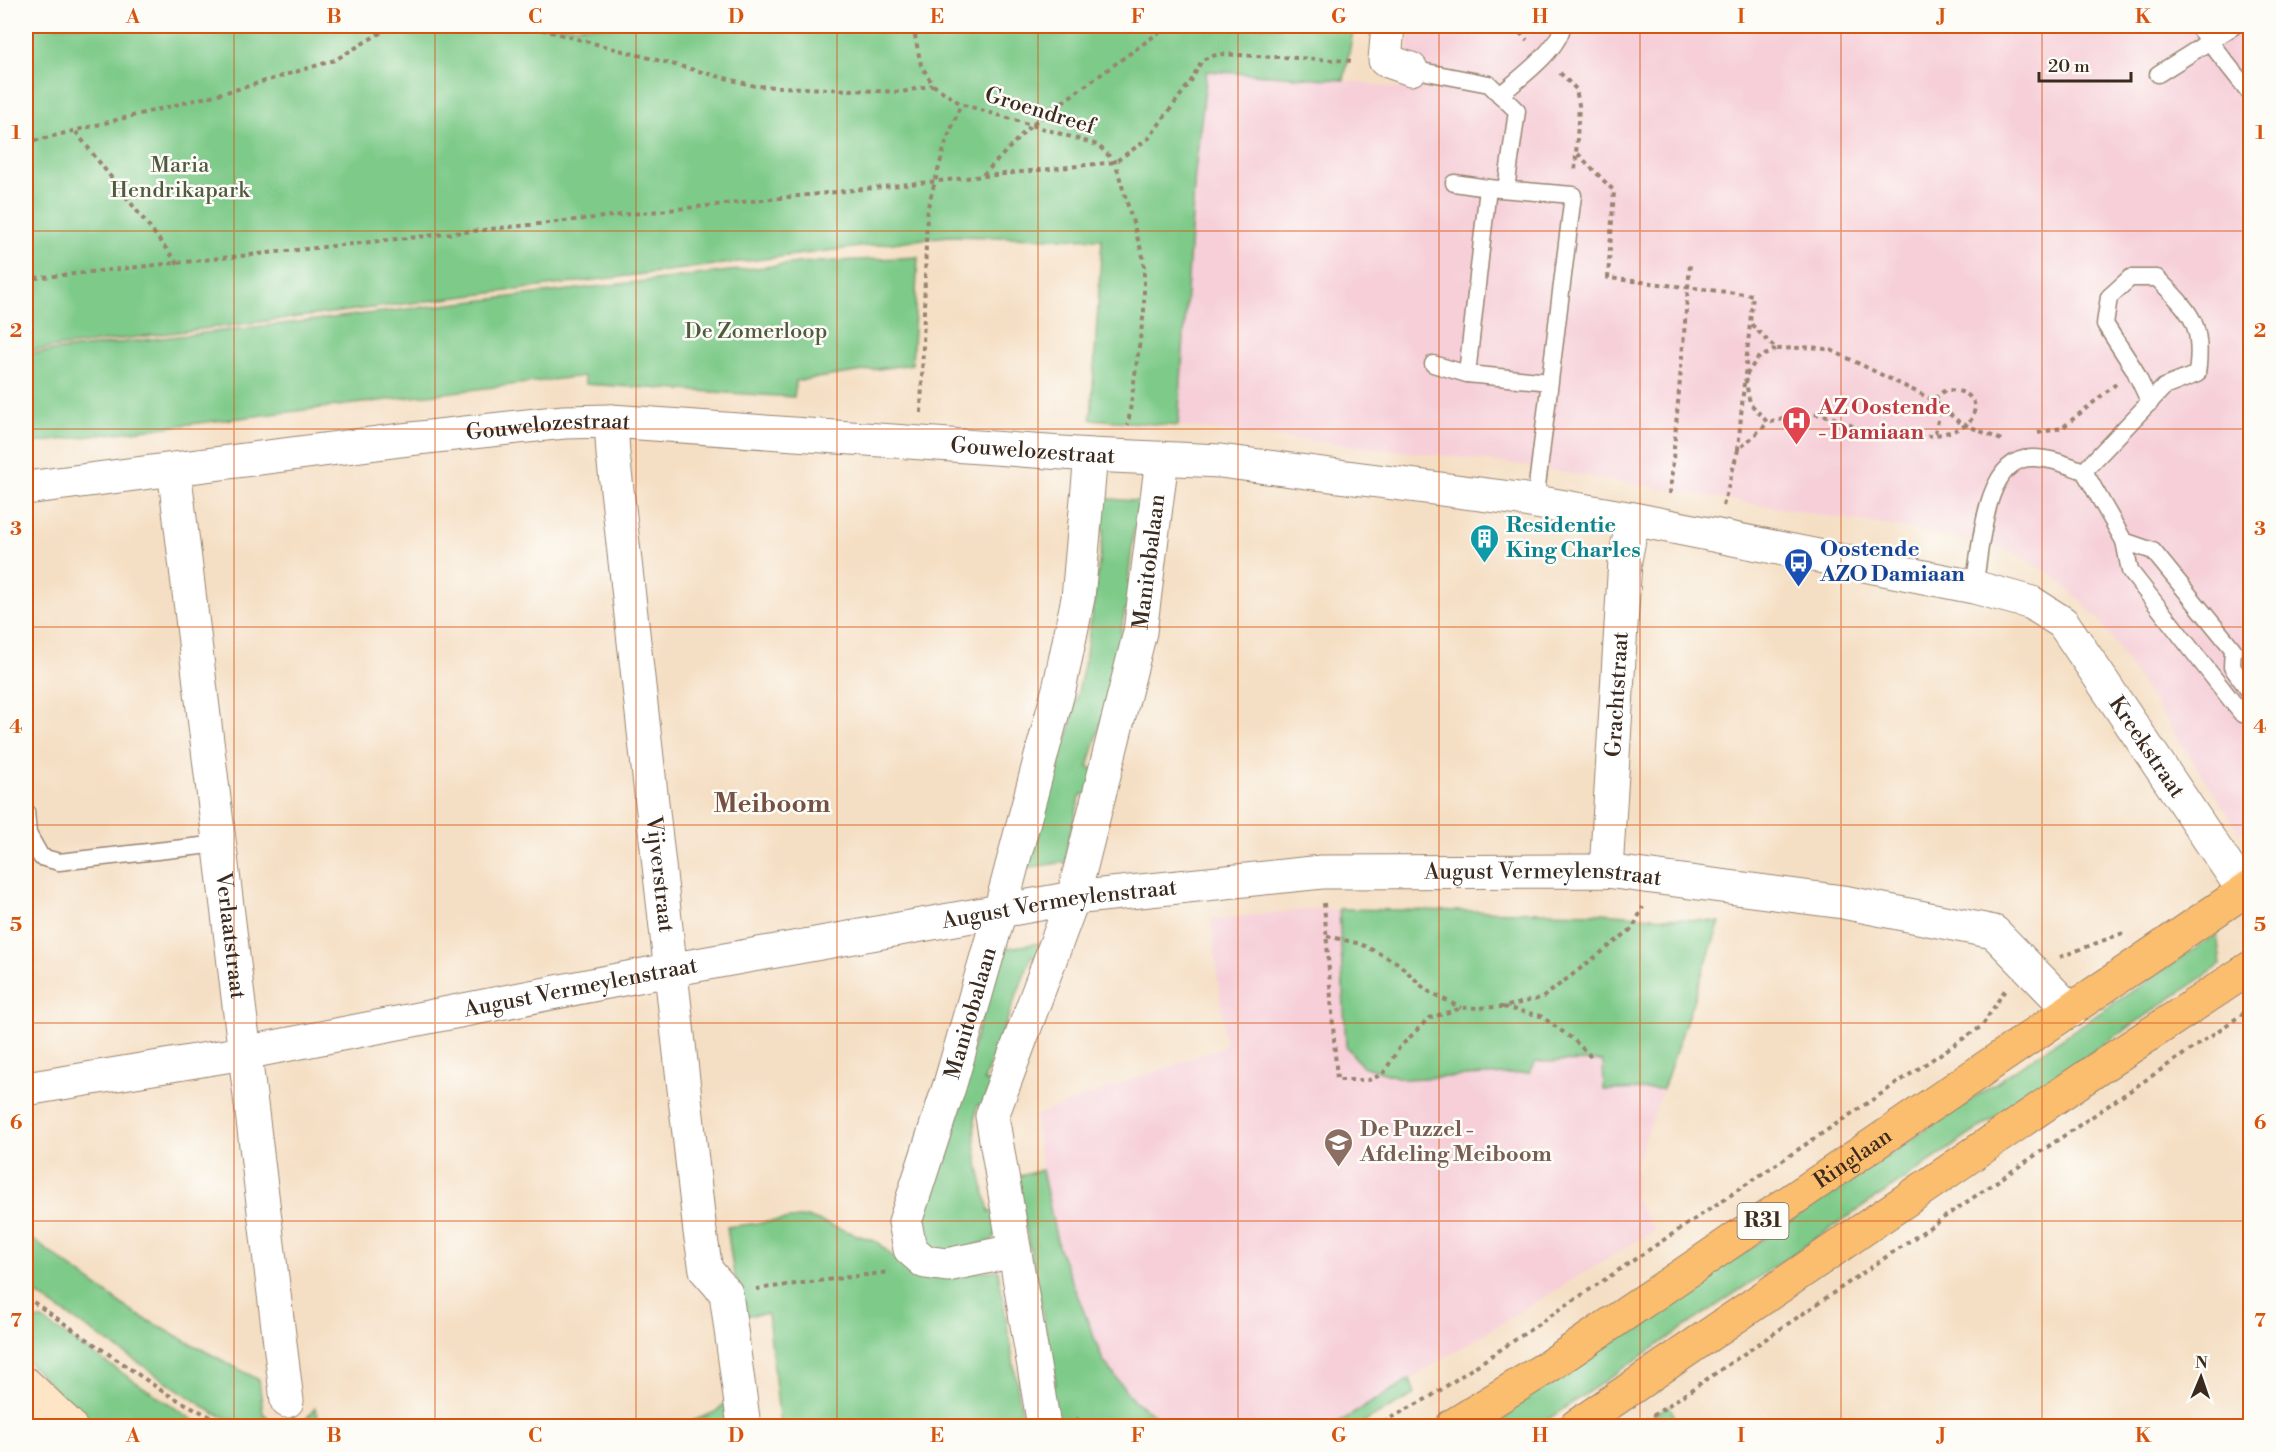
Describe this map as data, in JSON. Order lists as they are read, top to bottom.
{
  "streets": {
    "main road": ["Ringlaan", "R31"],
    "street": [
      "Gouwelozestraat",
      "Manitobalaan",
      "Grachtstraat",
      "Kreekstraat",
      "Vijverstraat",
      "August Vermeylenstraat",
      "Verlaatstraat"
    ],
    "path": ["Groendreef"]
  },
  "crossings": [
    ["Groendreef", "Gouwelozestraat"],
    ["Gouwelozestraat", "Manitobalaan"],
    ["Gouwelozestraat", "Grachtstraat"],
    ["Gouwelozestraat", "Kreekstraat"],
    ["Gouwelozestraat", "Vijverstraat"],
    ["Gouwelozestraat", "Verlaatstraat"],
    ["Manitobalaan", "August Vermeylenstraat"],
    ["Grachtstraat", "August Vermeylenstraat"],
    ["Kreekstraat", "Ringlaan"],
    ["Vijverstraat", "August Vermeylenstraat"],
    ["August Vermeylenstraat", "Verlaatstraat"],
    ["August Vermeylenstraat", "Ringlaan"]
  ],
  "districts": ["Meiboom"],
  "parks": ["Maria Hendrikapark", "De Zomerloop"],
  "places": {
    "hospital": ["AZ Oostende - Damiaan"],
    "building": ["Residentie King Charles"],
    "bus stop": ["Oostende AZO Damiaan"],
    "school or university": ["De Puzzel - Afdeling Meiboom"]
  },
  "scale_bar": "20 m",
  "north": "top",
  "grid": {
    "columns": [
      "A",
      "B",
      "C",
      "D",
      "E",
      "F",
      "G",
      "H",
      "I",
      "J",
      "K"
    ],
    "rows": [
      "1",
      "2",
      "3",
      "4",
      "5",
      "6",
      "7"
    ]
  }
}
